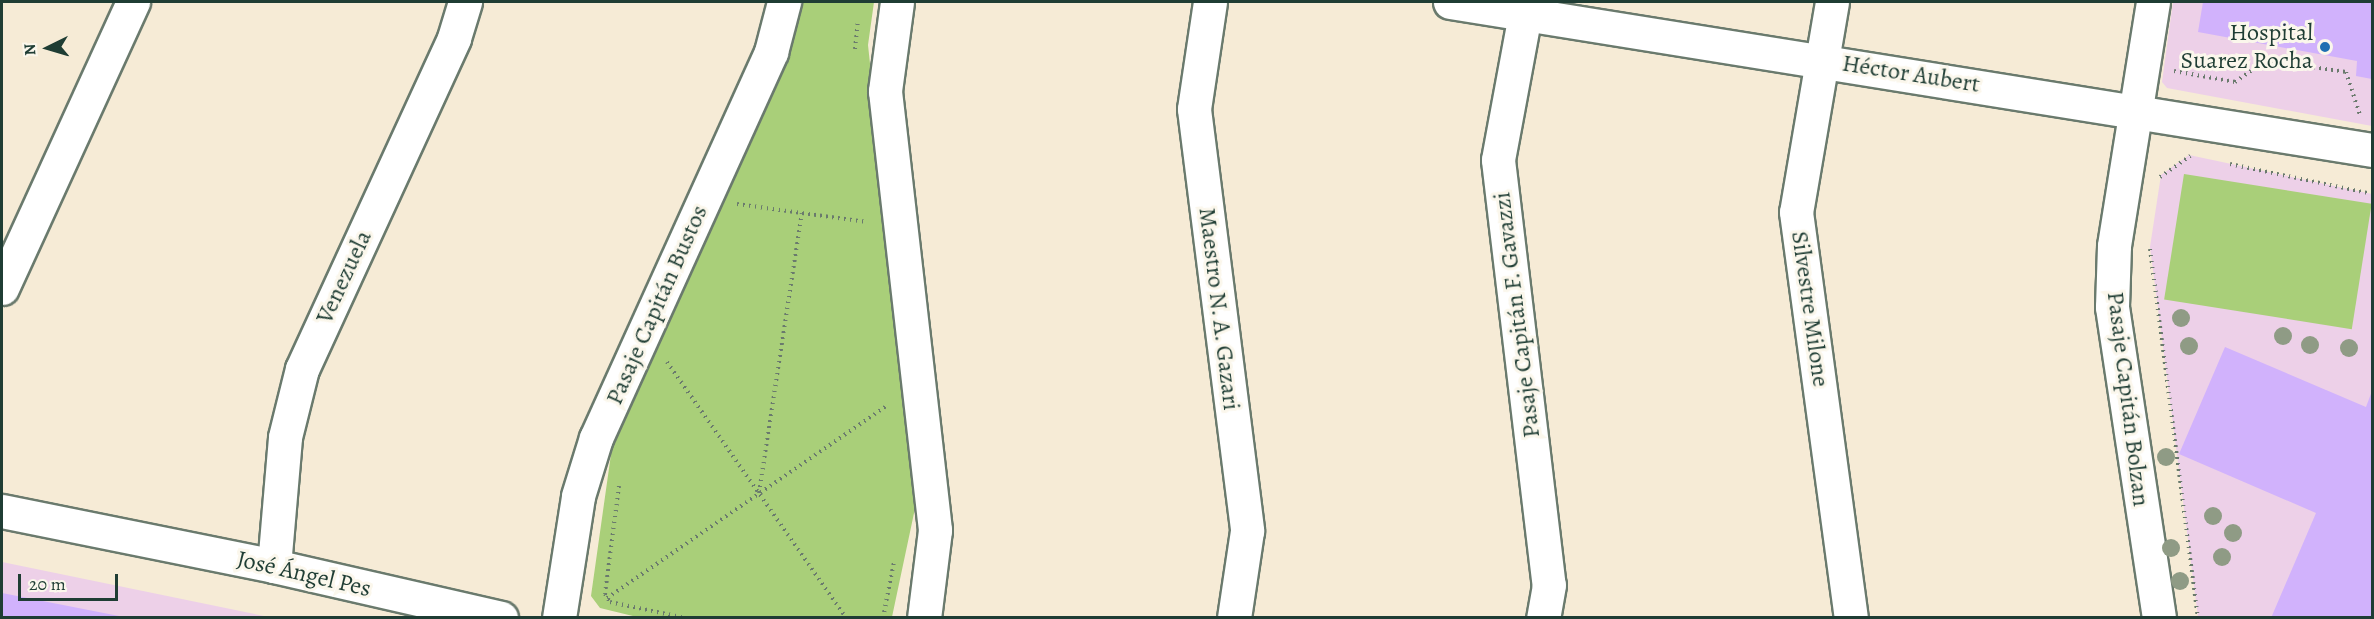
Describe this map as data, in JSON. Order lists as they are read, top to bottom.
{
  "streets": {
    "street": [
      "Héctor Aubert",
      "Venezuela",
      "Pasaje Capitán Bustos",
      "Maestro N. A. Gazari",
      "Silvestre Milone",
      "Pasaje Capitán F. Gavazzi",
      "Pasaje Capitán Bolzan",
      "José Ángel Pes"
    ]
  },
  "crossings": [
    ["Héctor Aubert", "Silvestre Milone"],
    ["Héctor Aubert", "Pasaje Capitán F. Gavazzi"],
    ["Héctor Aubert", "Pasaje Capitán Bolzan"],
    ["Venezuela", "José Ángel Pes"]
  ],
  "places": ["Hospital Suarez Rocha"],
  "scale_bar": "20 m",
  "north": "left"
}
